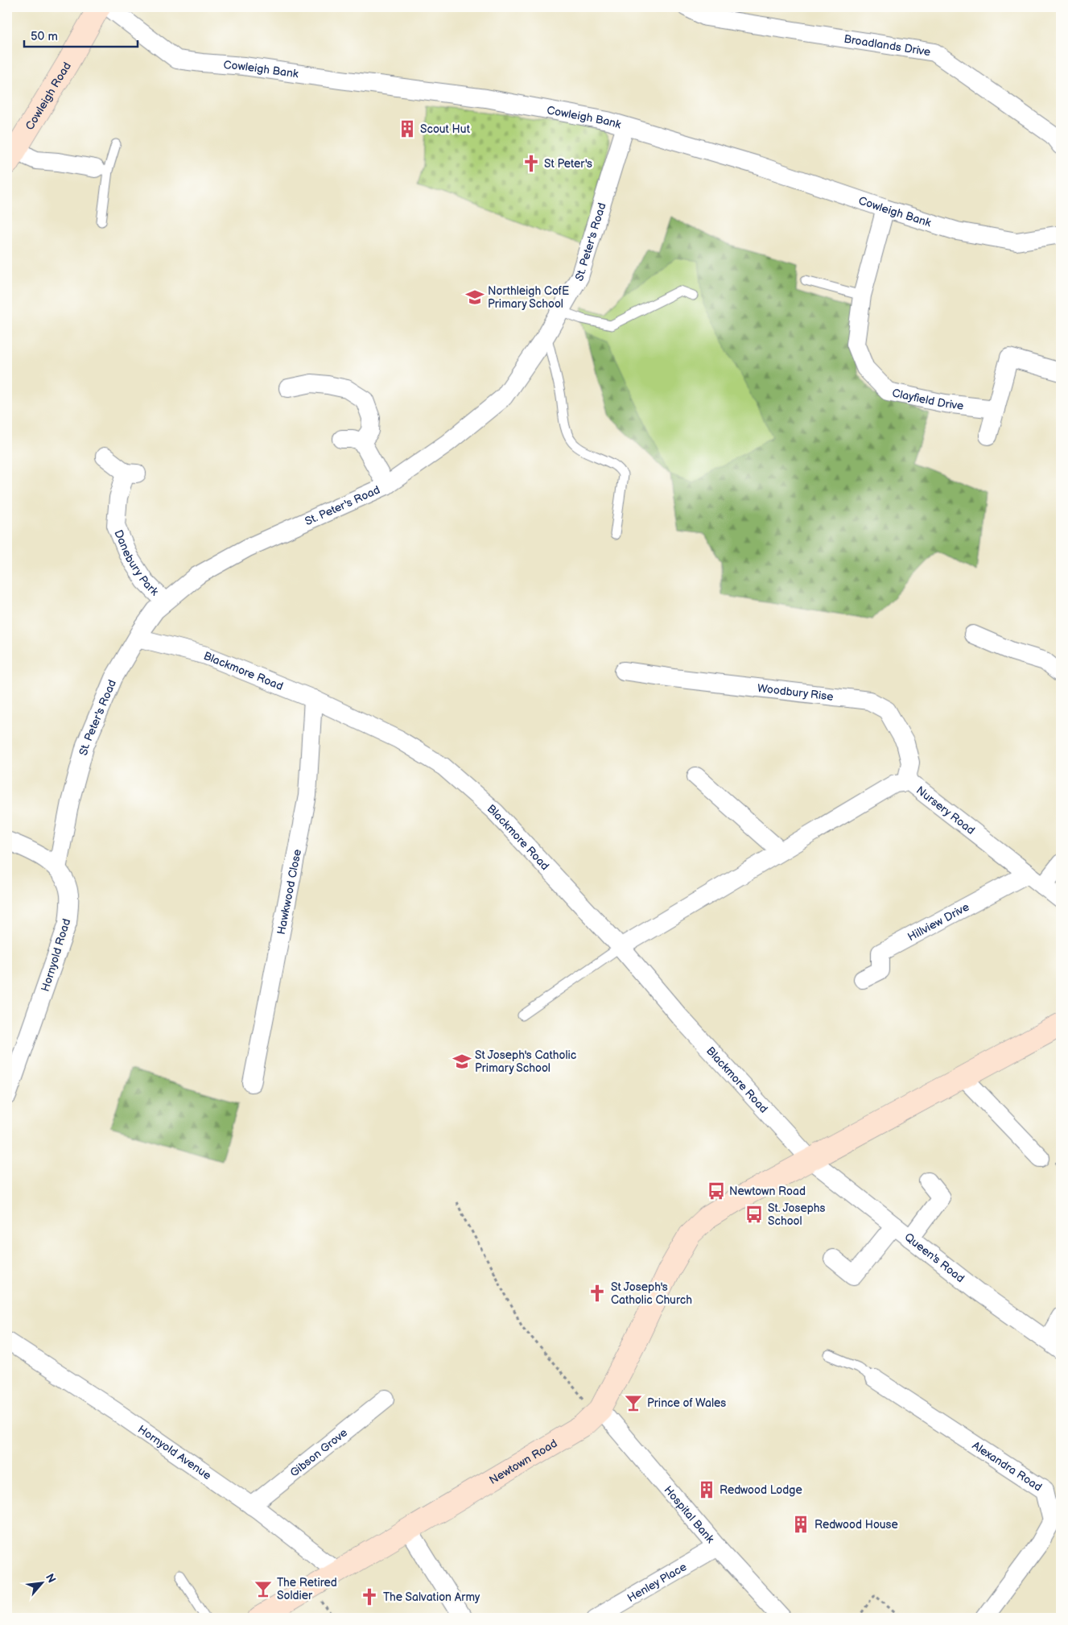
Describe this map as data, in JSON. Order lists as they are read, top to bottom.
{
  "streets": {
    "main road": ["Cowleigh Road", "Newtown Road"],
    "street": [
      "Broadlands Drive",
      "Cowleigh Bank",
      "St. Peter's Road",
      "Clayfield Drive",
      "Danebury Park",
      "Blackmore Road",
      "Woodbury Rise",
      "Nursery Road",
      "Hawkwood Close",
      "Hillview Drive",
      "Hornyold Road",
      "Queen's Road",
      "Hornyold Avenue",
      "Gibson Grove",
      "Alexandra Road",
      "Hospital Bank",
      "Henley Place"
    ]
  },
  "crossings": [
    ["Cowleigh Bank", "St. Peter's Road"],
    ["Cowleigh Bank", "Clayfield Drive"],
    ["St. Peter's Road", "Danebury Park"],
    ["St. Peter's Road", "Blackmore Road"],
    ["St. Peter's Road", "Hornyold Road"],
    ["Blackmore Road", "Nursery Road"],
    ["Blackmore Road", "Hawkwood Close"],
    ["Blackmore Road", "Queen's Road"],
    ["Blackmore Road", "Newtown Road"],
    ["Woodbury Rise", "Nursery Road"],
    ["Nursery Road", "Hillview Drive"],
    ["Queen's Road", "Newtown Road"],
    ["Hornyold Avenue", "Gibson Grove"],
    ["Hornyold Avenue", "Newtown Road"],
    ["Newtown Road", "Hospital Bank"],
    ["Hospital Bank", "Henley Place"]
  ],
  "places": {
    "building": ["Scout Hut", "Redwood Lodge", "Redwood House"],
    "church": ["St Peter's", "St Joseph's Catholic Church", "The Salvation Army"],
    "school or university": ["Northleigh CofE Primary School", "St Joseph's Catholic Primary School"],
    "bus stop": ["Newtown Road", "St. Josephs School"],
    "bar": ["Prince of Wales", "The Retired Soldier"]
  },
  "scale_bar": "50 m",
  "north": "top right"
}
